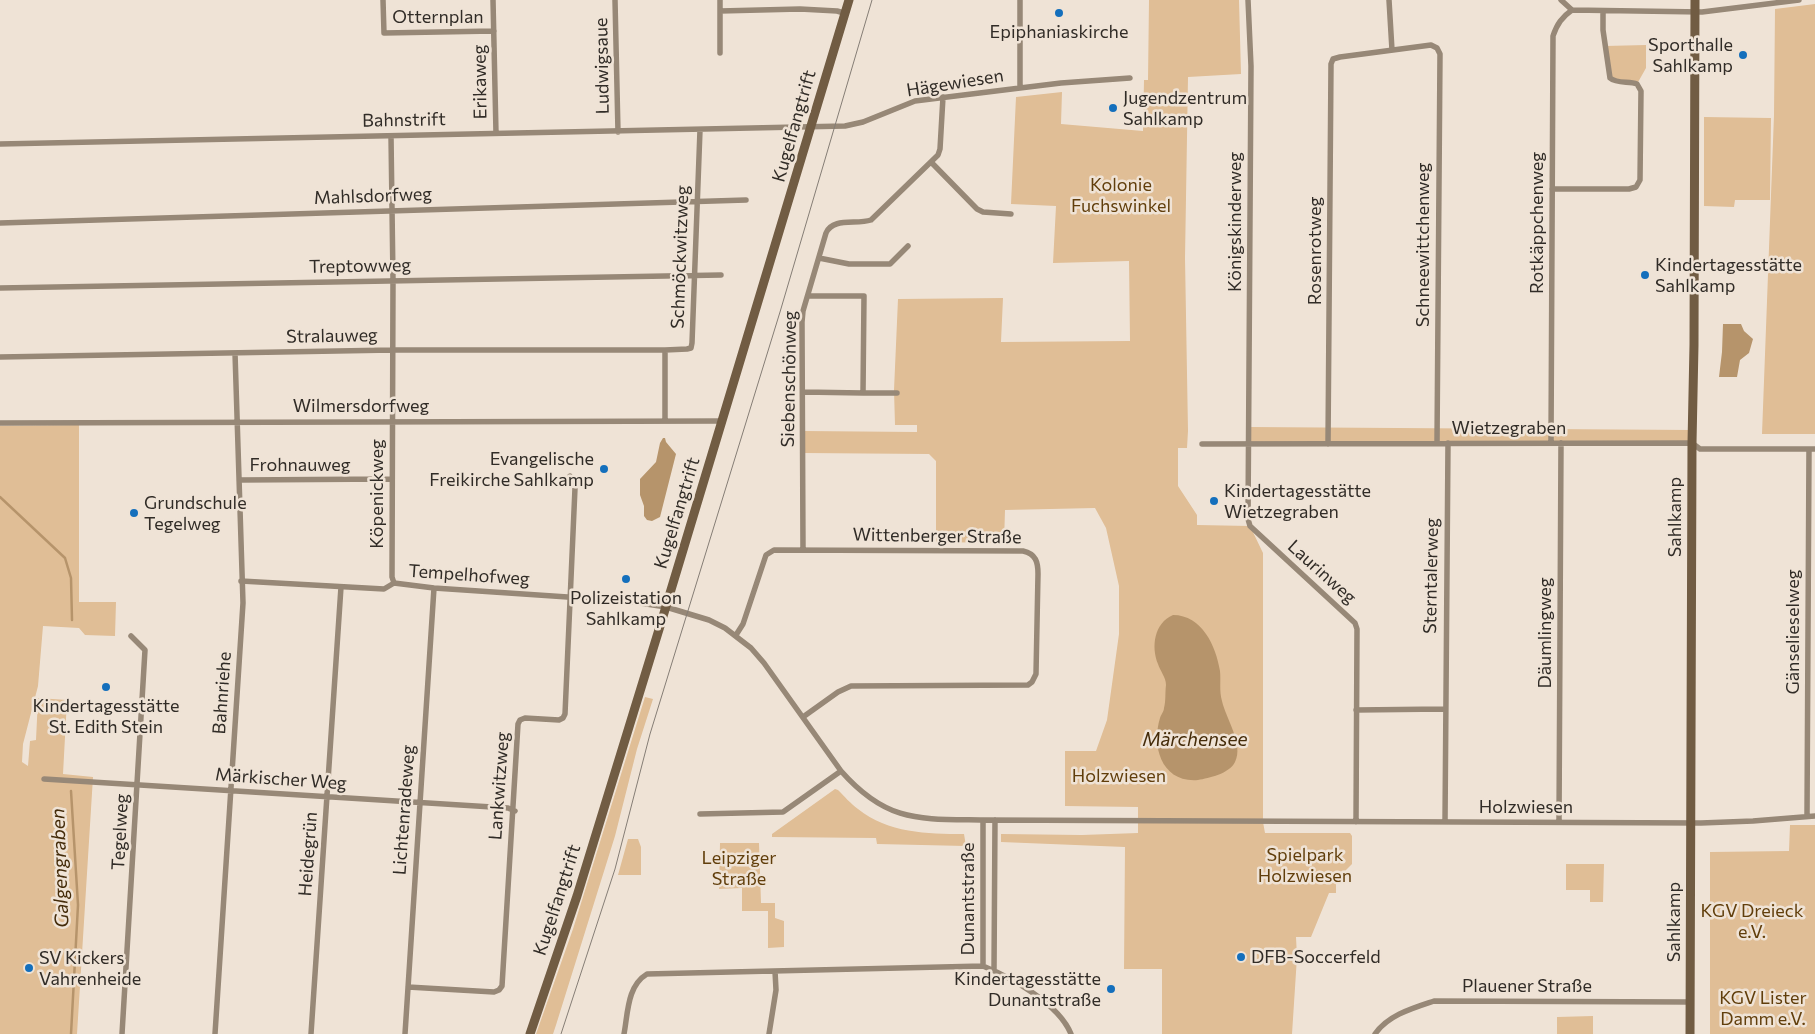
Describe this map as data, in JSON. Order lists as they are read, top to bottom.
{
  "streets": {
    "street": [
      "Otternplan",
      "Ludwigsaue",
      "Erikaweg",
      "Hägewiesen",
      "Bahnstrift",
      "Kugelfangtrift",
      "Mahlsdorfweg",
      "Königskinderweg",
      "Rotkäppchenweg",
      "Schneewittchenweg",
      "Rosenrotweg",
      "Schmöckwitzweg",
      "Treptowweg",
      "Stralauweg",
      "Siebenschönweg",
      "Wilmersdorfweg",
      "Wietzegraben",
      "Frohnauweg",
      "Köpenickweg",
      "Sahlkamp",
      "Wittenberger Straße",
      "Laurinweg",
      "Tempelhofweg",
      "Sterntalerweg",
      "Gänselieselweg",
      "Däumlingweg",
      "Bahnriehe",
      "Märkischer Weg",
      "Lankwitzweg",
      "Holzwiesen",
      "Lichtenradeweg",
      "Tegelweg",
      "Heidegrün",
      "Dunantstraße",
      "Plauener Straße"
    ]
  },
  "crossings": [
    ["Otternplan", "Erikaweg"],
    ["Ludwigsaue", "Bahnstrift"],
    ["Erikaweg", "Bahnstrift"],
    ["Hägewiesen", "Bahnstrift"],
    ["Hägewiesen", "Kugelfangtrift"],
    ["Hägewiesen", "Siebenschönweg"],
    ["Bahnstrift", "Kugelfangtrift"],
    ["Bahnstrift", "Schmöckwitzweg"],
    ["Bahnstrift", "Köpenickweg"],
    ["Kugelfangtrift", "Wilmersdorfweg"],
    ["Kugelfangtrift", "Tempelhofweg"],
    ["Kugelfangtrift", "Holzwiesen"],
    ["Mahlsdorfweg", "Schmöckwitzweg"],
    ["Mahlsdorfweg", "Köpenickweg"],
    ["Königskinderweg", "Wietzegraben"],
    ["Königskinderweg", "Laurinweg"],
    ["Rotkäppchenweg", "Wietzegraben"],
    ["Schneewittchenweg", "Rosenrotweg"],
    ["Schneewittchenweg", "Wietzegraben"],
    ["Rosenrotweg", "Wietzegraben"],
    ["Schmöckwitzweg", "Treptowweg"],
    ["Schmöckwitzweg", "Stralauweg"],
    ["Schmöckwitzweg", "Wilmersdorfweg"],
    ["Treptowweg", "Köpenickweg"],
    ["Stralauweg", "Köpenickweg"],
    ["Stralauweg", "Bahnriehe"],
    ["Siebenschönweg", "Wittenberger Straße"],
    ["Wilmersdorfweg", "Köpenickweg"],
    ["Wilmersdorfweg", "Bahnriehe"],
    ["Wietzegraben", "Sahlkamp"],
    ["Wietzegraben", "Laurinweg"],
    ["Wietzegraben", "Sterntalerweg"],
    ["Wietzegraben", "Gänselieselweg"],
    ["Wietzegraben", "Däumlingweg"],
    ["Frohnauweg", "Köpenickweg"],
    ["Frohnauweg", "Bahnriehe"],
    ["Köpenickweg", "Tempelhofweg"],
    ["Sahlkamp", "Holzwiesen"],
    ["Sahlkamp", "Plauener Straße"],
    ["Wittenberger Straße", "Holzwiesen"],
    ["Laurinweg", "Holzwiesen"],
    ["Tempelhofweg", "Bahnriehe"],
    ["Tempelhofweg", "Lankwitzweg"],
    ["Tempelhofweg", "Holzwiesen"],
    ["Tempelhofweg", "Lichtenradeweg"],
    ["Tempelhofweg", "Heidegrün"],
    ["Sterntalerweg", "Holzwiesen"],
    ["Gänselieselweg", "Holzwiesen"],
    ["Däumlingweg", "Holzwiesen"],
    ["Bahnriehe", "Märkischer Weg"],
    ["Märkischer Weg", "Lankwitzweg"],
    ["Märkischer Weg", "Lichtenradeweg"],
    ["Märkischer Weg", "Tegelweg"],
    ["Märkischer Weg", "Heidegrün"],
    ["Lankwitzweg", "Lichtenradeweg"],
    ["Holzwiesen", "Dunantstraße"]
  ],
  "water": ["Märchensee", "Galgengraben"],
  "parks": [
    "Kolonie Fuchswinkel",
    "Holzwiesen",
    "Spielpark Holzwiesen",
    "Leipziger Straße",
    "KGV Dreieck e.V.",
    "KGV Lister Damm e.V."
  ],
  "places": [
    "Epiphaniaskirche",
    "Sporthalle Sahlkamp",
    "Jugendzentrum Sahlkamp",
    "Kindertagesstätte Sahlkamp",
    "Evangelische Freikirche Sahlkamp",
    "Kindertagesstätte Wietzegraben",
    "Grundschule Tegelweg",
    "Polizeistation Sahlkamp",
    "Kindertagesstätte St. Edith Stein",
    "DFB-Soccerfeld",
    "SV Kickers Vahrenheide",
    "Kindertagesstätte Dunantstraße"
  ]
}
